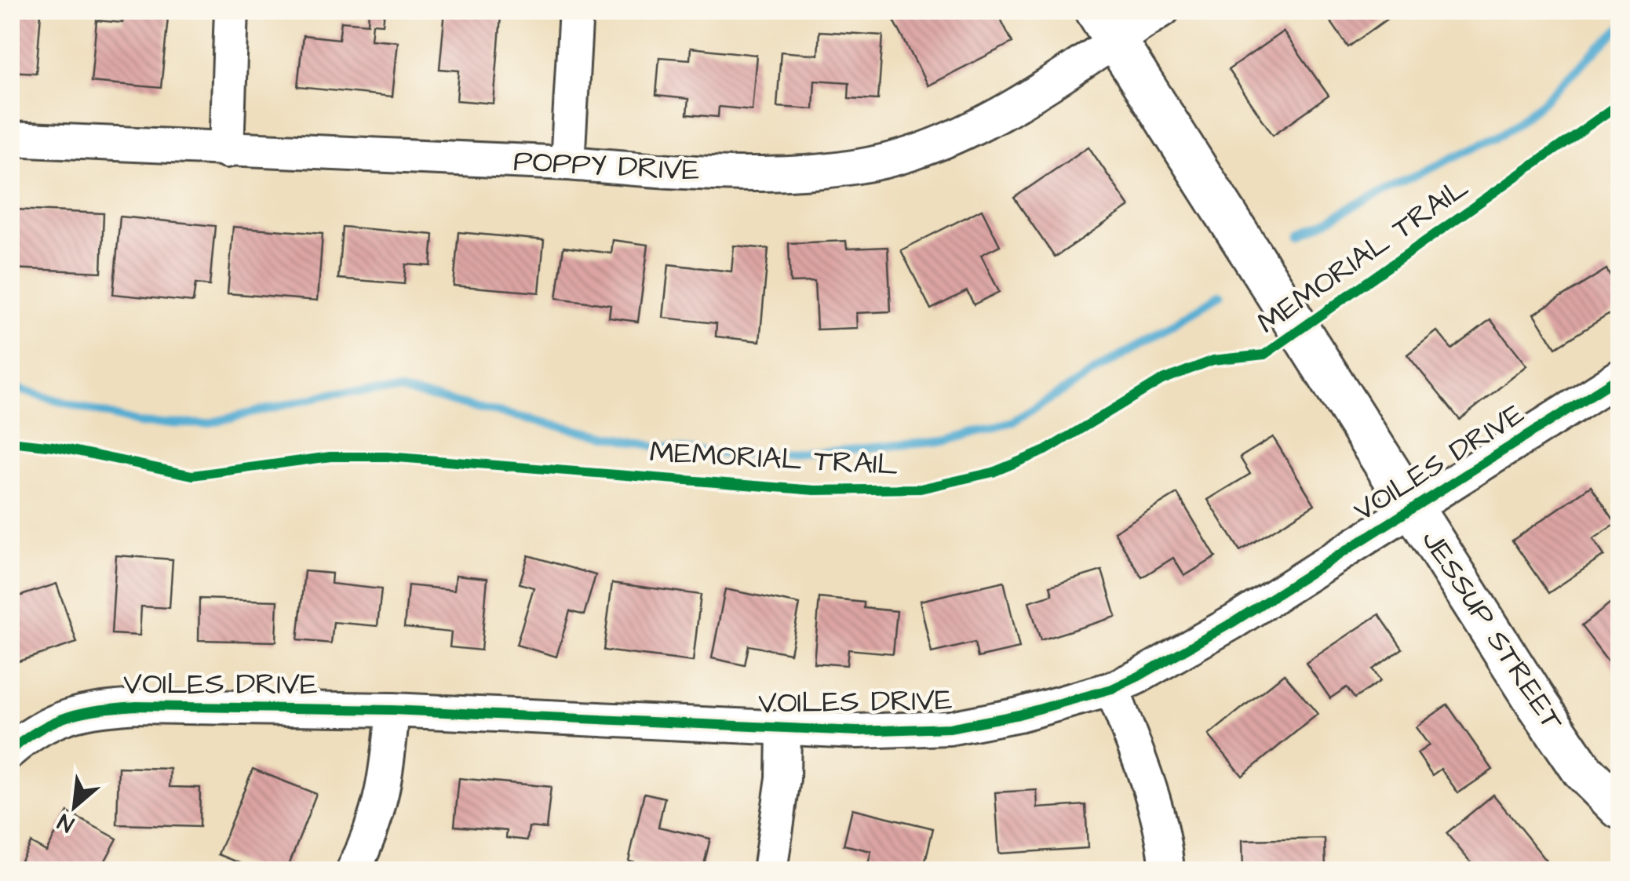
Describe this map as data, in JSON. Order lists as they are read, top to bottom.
{
  "streets": {
    "street": ["POPPY DRIVE", "VOILES DRIVE", "JESSUP STREET"],
    "cycle path": ["MEMORIAL TRAIL"]
  },
  "crossings": [
    ["POPPY DRIVE", "JESSUP STREET"],
    ["VOILES DRIVE", "JESSUP STREET"]
  ],
  "north": "bottom left"
}
